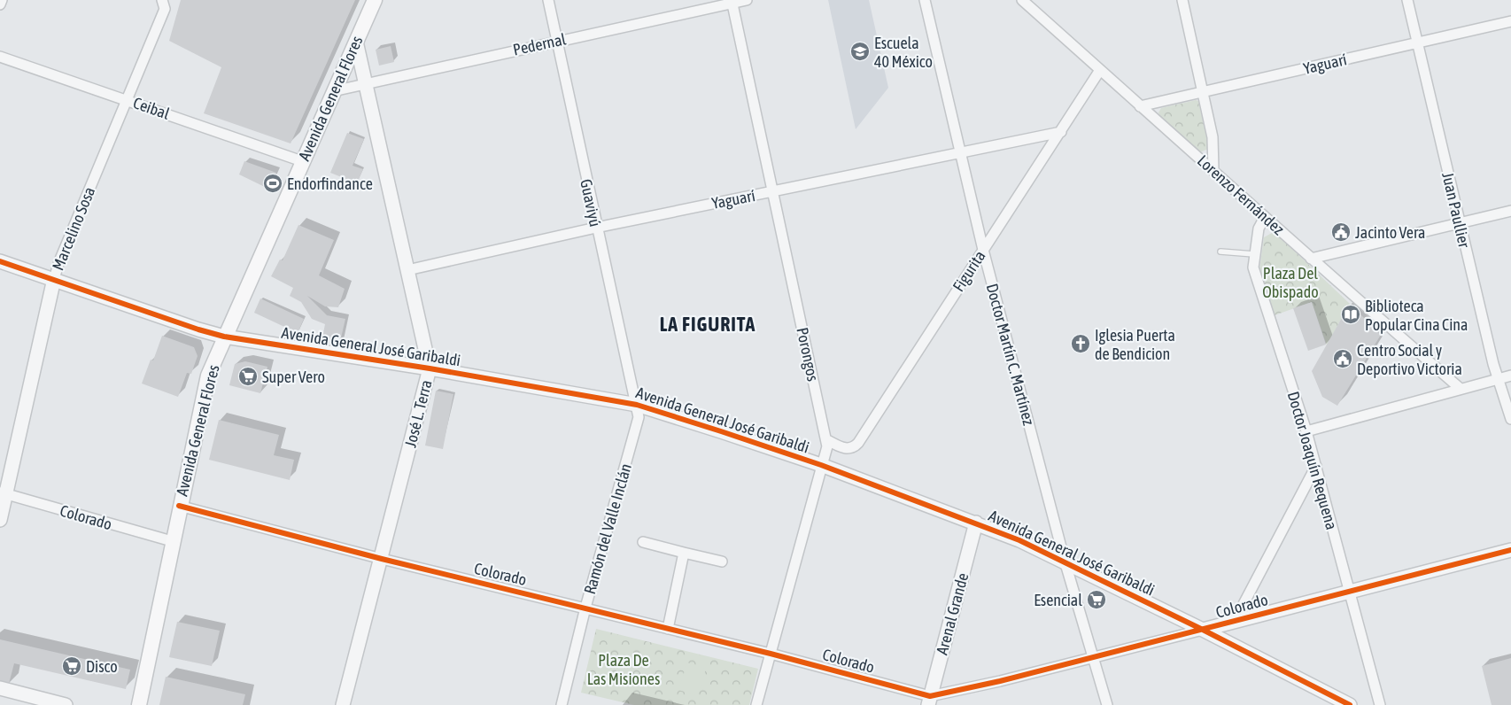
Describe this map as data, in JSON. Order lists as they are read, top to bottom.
{
  "streets": {
    "main road": ["Avenida General Flores"],
    "street": [
      "Pedernal",
      "Yaguarí",
      "Ceibal",
      "Lorenzo Fernández",
      "Guaviyú",
      "Juan Paullier",
      "Marcelino Sosa",
      "Figurita",
      "Avenida General José Garibaldi",
      "Porongos",
      "Doctor Martín C. Martínez",
      "José L. Terra",
      "Doctor Joaquín Requena",
      "Colorado",
      "Ramón del Valle Inclán",
      "Arenal Grande"
    ]
  },
  "crossings": [
    ["Pedernal", "Avenida General Flores"],
    ["Pedernal", "Guaviyú"],
    ["Pedernal", "Porongos"],
    ["Pedernal", "José L. Terra"],
    ["Yaguarí", "Lorenzo Fernández"],
    ["Yaguarí", "Guaviyú"],
    ["Yaguarí", "Juan Paullier"],
    ["Yaguarí", "Figurita"],
    ["Yaguarí", "Porongos"],
    ["Yaguarí", "Doctor Martín C. Martínez"],
    ["Yaguarí", "José L. Terra"],
    ["Avenida General Flores", "Ceibal"],
    ["Avenida General Flores", "Avenida General José Garibaldi"],
    ["Avenida General Flores", "José L. Terra"],
    ["Avenida General Flores", "Colorado"],
    ["Ceibal", "Marcelino Sosa"],
    ["Lorenzo Fernández", "Figurita"],
    ["Lorenzo Fernández", "Doctor Joaquín Requena"],
    ["Guaviyú", "Avenida General José Garibaldi"],
    ["Guaviyú", "Ramón del Valle Inclán"],
    ["Marcelino Sosa", "Avenida General José Garibaldi"],
    ["Marcelino Sosa", "Colorado"],
    ["Figurita", "Porongos"],
    ["Figurita", "Doctor Martín C. Martínez"],
    ["Avenida General José Garibaldi", "Porongos"],
    ["Avenida General José Garibaldi", "Doctor Martín C. Martínez"],
    ["Avenida General José Garibaldi", "José L. Terra"],
    ["Avenida General José Garibaldi", "Colorado"],
    ["Avenida General José Garibaldi", "Ramón del Valle Inclán"],
    ["Avenida General José Garibaldi", "Arenal Grande"],
    ["Porongos", "Colorado"],
    ["Doctor Martín C. Martínez", "Colorado"],
    ["José L. Terra", "Colorado"],
    ["Doctor Joaquín Requena", "Colorado"],
    ["Colorado", "Ramón del Valle Inclán"],
    ["Colorado", "Arenal Grande"]
  ],
  "districts": ["LA FIGURITA"],
  "parks": ["Plaza Del Obispado", "Plaza De Las Misiones"],
  "places": {
    "school or university": ["Escuela 40 México"],
    "sports": ["Endorfindance"],
    "public building": ["Jacinto Vera", "Centro Social y Deportivo Victoria"],
    "library": ["Biblioteca Popular Cina Cina"],
    "church": ["Iglesia Puerta de Bendicion"],
    "supermarket": ["Super Vero", "Esencial", "Disco"]
  }
}
